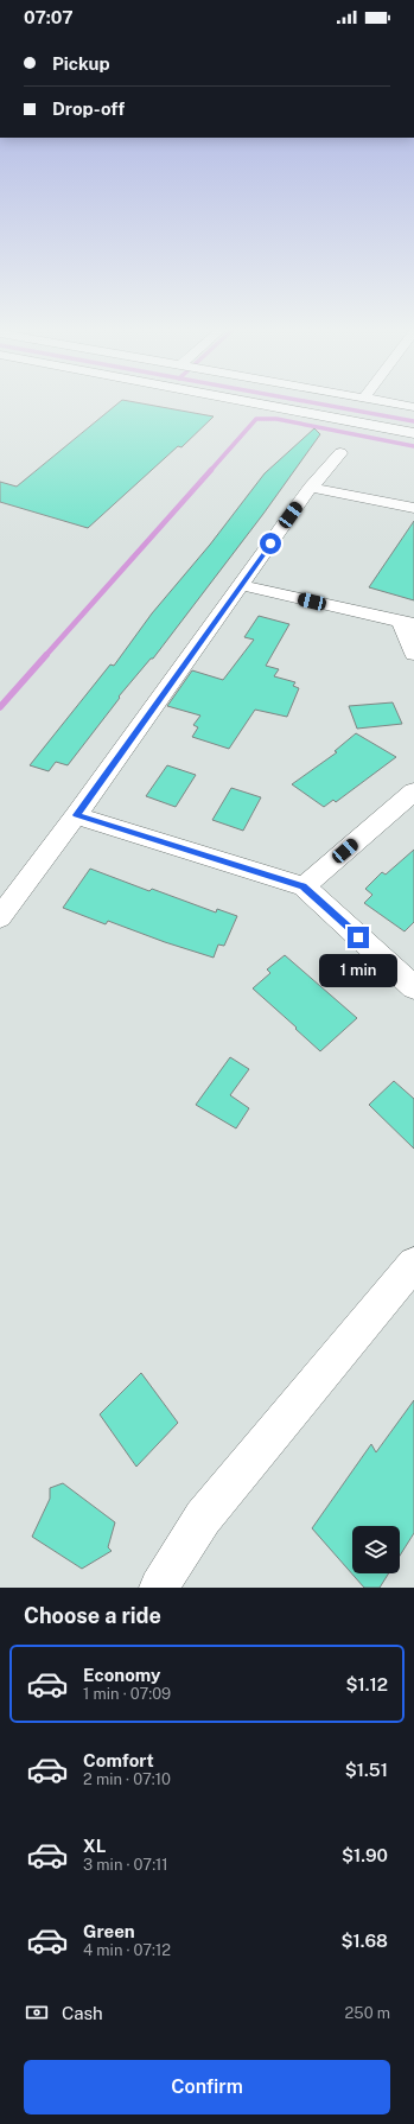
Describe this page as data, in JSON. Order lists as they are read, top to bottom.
{
  "page": {
    "status": "07:07",
    "banner": ["Pickup", "Drop-off"],
    "bubble": "1 min",
    "heading": "Choose a ride",
    "list": [
      {
        "name": "Economy",
        "note": "1 min · 07:09",
        "value": "$1.12"
      },
      {
        "name": "Comfort",
        "note": "2 min · 07:10",
        "value": "$1.51"
      },
      {
        "name": "XL",
        "note": "3 min · 07:11",
        "value": "$1.90"
      },
      {
        "name": "Green",
        "note": "4 min · 07:12",
        "value": "$1.68"
      }
    ],
    "pay": ["Cash", "250 m"],
    "buttons": "Confirm"
  }
}
